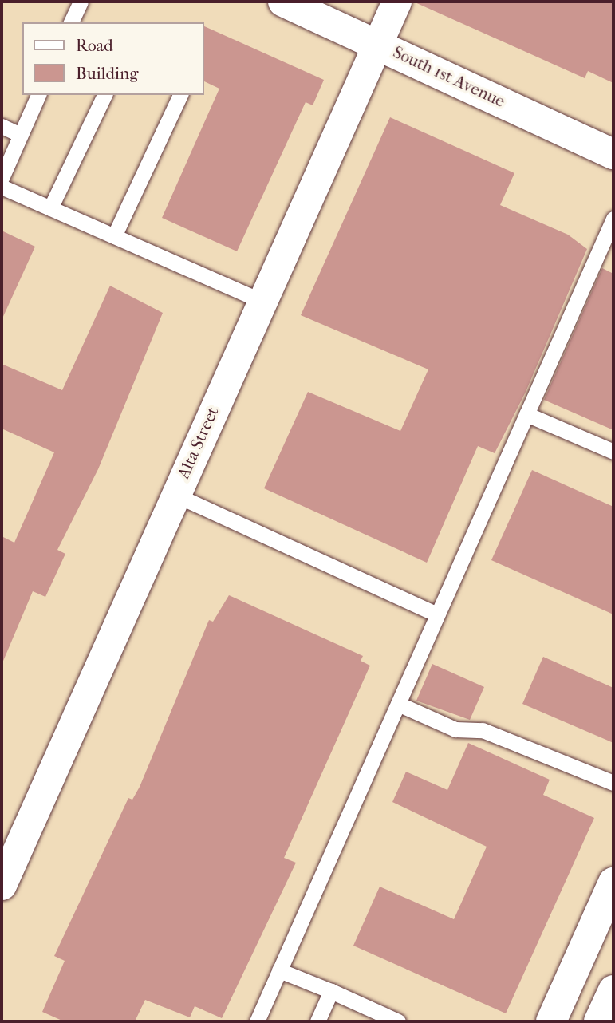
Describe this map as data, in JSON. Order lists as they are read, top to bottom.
{
  "streets": {
    "street": ["South 1st Avenue", "Alta Street"]
  },
  "crossings": [
    ["South 1st Avenue", "Alta Street"]
  ],
  "legend": ["Road", "Building"]
}
